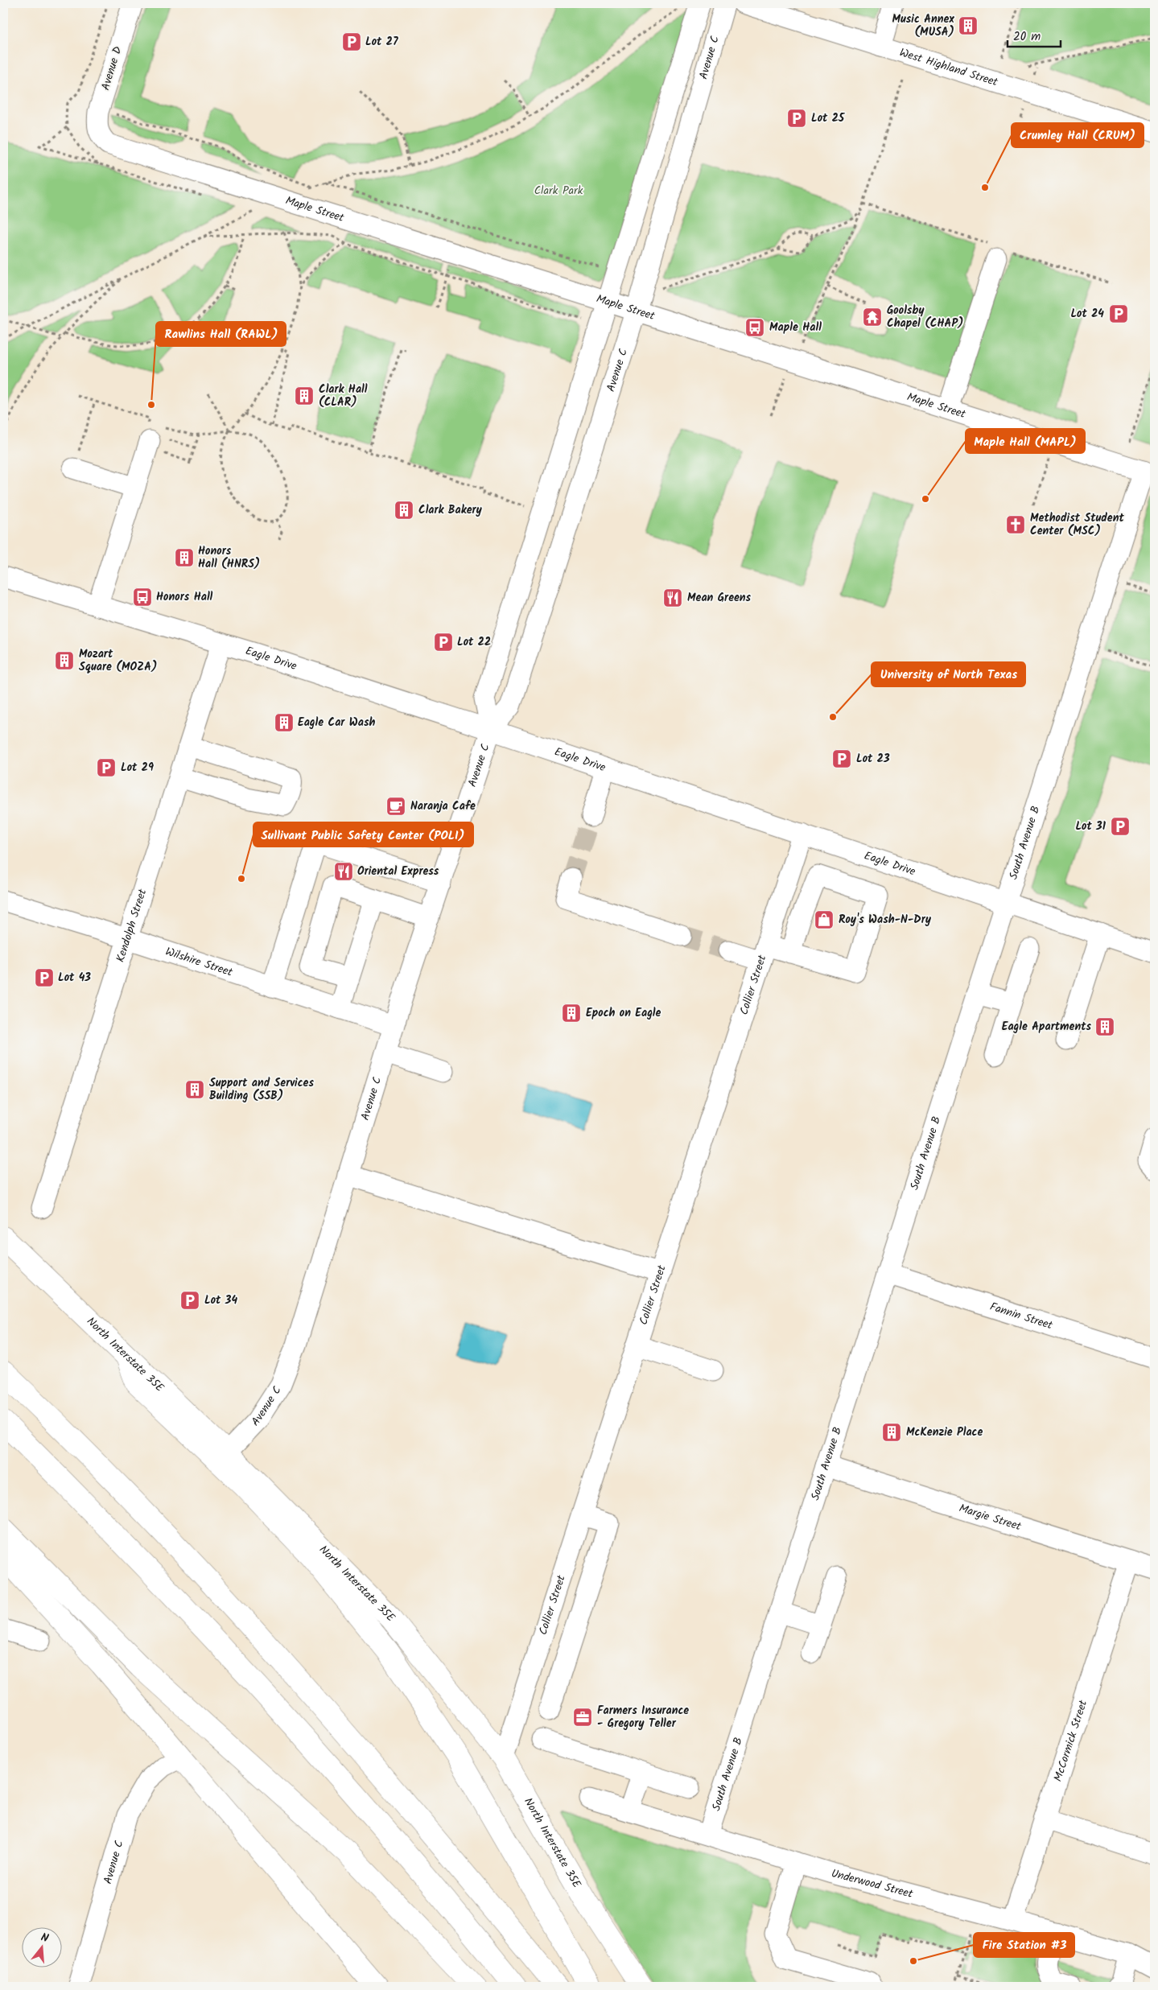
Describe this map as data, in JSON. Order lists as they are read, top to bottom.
{
  "streets": {
    "main road": ["North Interstate 35E"],
    "street": [
      "Avenue C",
      "West Highland Street",
      "Avenue D",
      "Maple Street",
      "Eagle Drive",
      "South Avenue B",
      "Kendolph Street",
      "Wilshire Street",
      "Collier Street",
      "Fannin Street",
      "Margie Street",
      "McCormick Street",
      "Underwood Street"
    ]
  },
  "crossings": [
    ["Avenue C", "Maple Street"],
    ["Avenue C", "Eagle Drive"],
    ["Avenue C", "Wilshire Street"],
    ["Avenue C", "North Interstate 35E"],
    ["Avenue D", "Maple Street"],
    ["Maple Street", "South Avenue B"],
    ["Eagle Drive", "South Avenue B"],
    ["Eagle Drive", "Kendolph Street"],
    ["Eagle Drive", "Collier Street"],
    ["South Avenue B", "Fannin Street"],
    ["South Avenue B", "Margie Street"],
    ["South Avenue B", "Underwood Street"],
    ["Kendolph Street", "Wilshire Street"],
    ["Collier Street", "North Interstate 35E"],
    ["Margie Street", "McCormick Street"],
    ["McCormick Street", "Underwood Street"]
  ],
  "parks": ["Clark Park"],
  "places": {
    "building": [
      "Music Annex (MUSA)",
      "Clark Hall (CLAR)",
      "Clark Bakery",
      "Honors Hall (HNRS)",
      "Mozart Square (MOZA)",
      "Eagle Car Wash",
      "Epoch on Eagle",
      "Eagle Apartments",
      "Support and Services Building (SSB)",
      "McKenzie Place"
    ],
    "parking": [
      "Lot 27",
      "Lot 25",
      "Lot 24",
      "Lot 22",
      "Lot 23",
      "Lot 29",
      "Lot 31",
      "Lot 43",
      "Lot 34"
    ],
    "other": [
      "Crumley Hall (CRUM)",
      "Rawlins Hall (RAWL)",
      "Maple Hall (MAPL)",
      "University of North Texas",
      "Sullivant Public Safety Center (POLI)",
      "Fire Station #3"
    ],
    "temple": ["Goolsby Chapel (CHAP)"],
    "bus stop": ["Maple Hall", "Honors Hall"],
    "church": ["Methodist Student Center (MSC)"],
    "restaurant": ["Mean Greens", "Oriental Express"],
    "cafe": ["Naranja Cafe"],
    "shop": ["Roy's Wash-N-Dry"],
    "office": ["Farmers Insurance - Gregory Teller"]
  },
  "scale_bar": "20 m",
  "north": "top"
}
